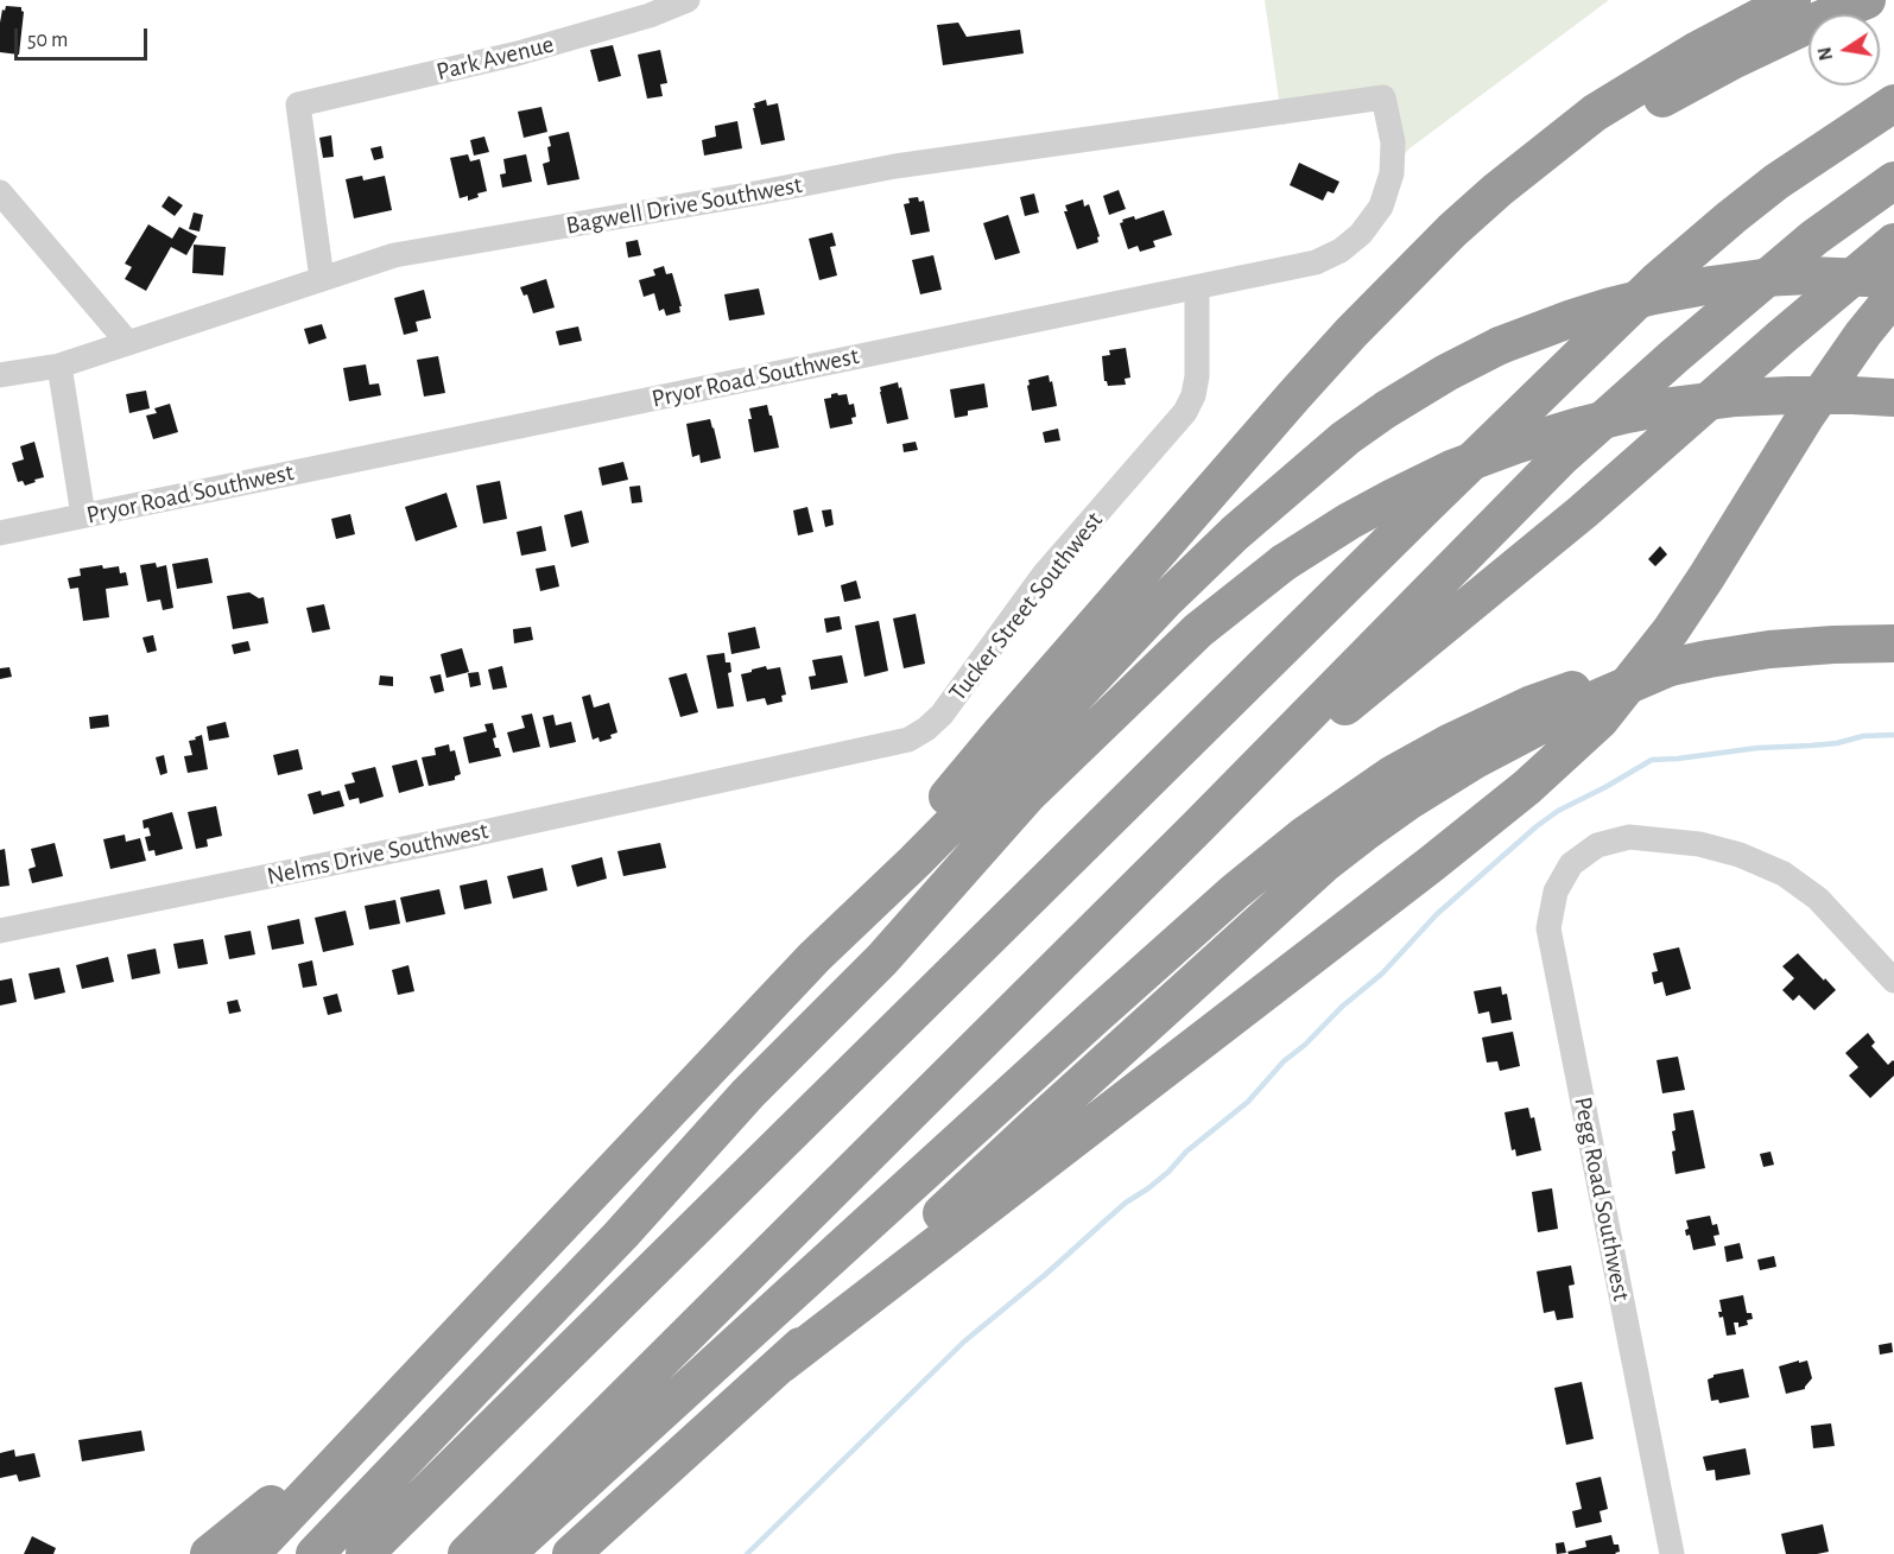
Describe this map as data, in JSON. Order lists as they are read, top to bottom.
{
  "streets": {
    "street": [
      "Park Avenue",
      "Bagwell Drive Southwest",
      "Pryor Road Southwest",
      "Tucker Street Southwest",
      "Nelms Drive Southwest",
      "Pegg Road Southwest"
    ]
  },
  "crossings": [
    ["Park Avenue", "Bagwell Drive Southwest"],
    ["Bagwell Drive Southwest", "Pryor Road Southwest"],
    ["Pryor Road Southwest", "Tucker Street Southwest"],
    ["Tucker Street Southwest", "Nelms Drive Southwest"]
  ],
  "scale_bar": "50 m",
  "north": "left"
}
